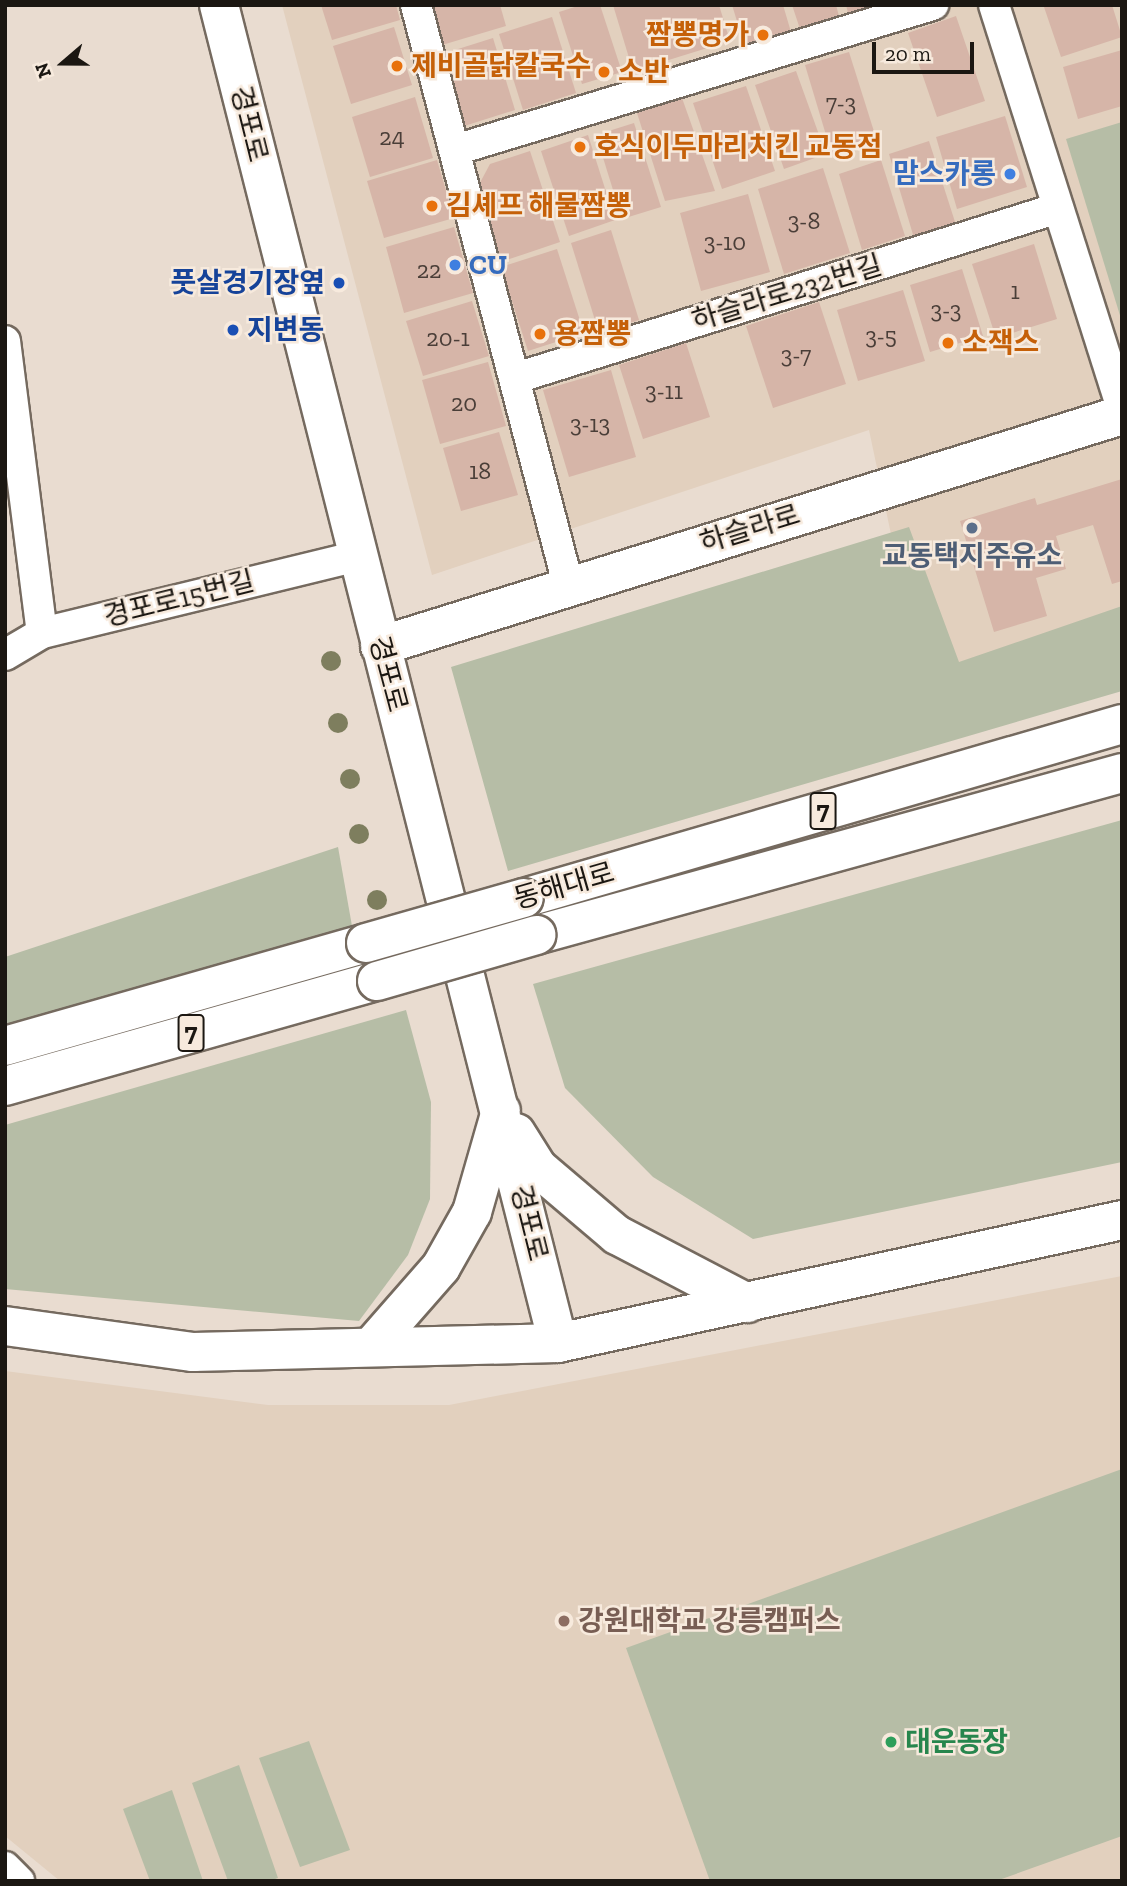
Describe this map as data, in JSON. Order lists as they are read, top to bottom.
{
  "streets": {
    "street": [
      "경포로",
      "하슬라로232번길",
      "하슬라로",
      "경포로15번길",
      "7",
      "동해대로"
    ]
  },
  "crossings": [
    ["경포로", "하슬라로"],
    ["경포로", "경포로15번길"]
  ],
  "places": [
    "짬뽕명가",
    "제비골닭칼국수",
    "소반",
    "호식이두마리치킨 교동점",
    "맘스카롱",
    "김셰프 해물짬뽕",
    "CU",
    "풋살경기장옆",
    "지변동",
    "용짬뽕",
    "소잭스",
    "교동택지주유소",
    "강원대학교 강릉캠퍼스",
    "대운동장"
  ],
  "house_numbers": [
    "7-3",
    "24",
    "3-8",
    "3-10",
    "22",
    "1",
    "3-3",
    "3-5",
    "20-1",
    "3-7",
    "3-11",
    "20",
    "3-13",
    "18"
  ],
  "scale_bar": "20 m",
  "north": "left"
}
